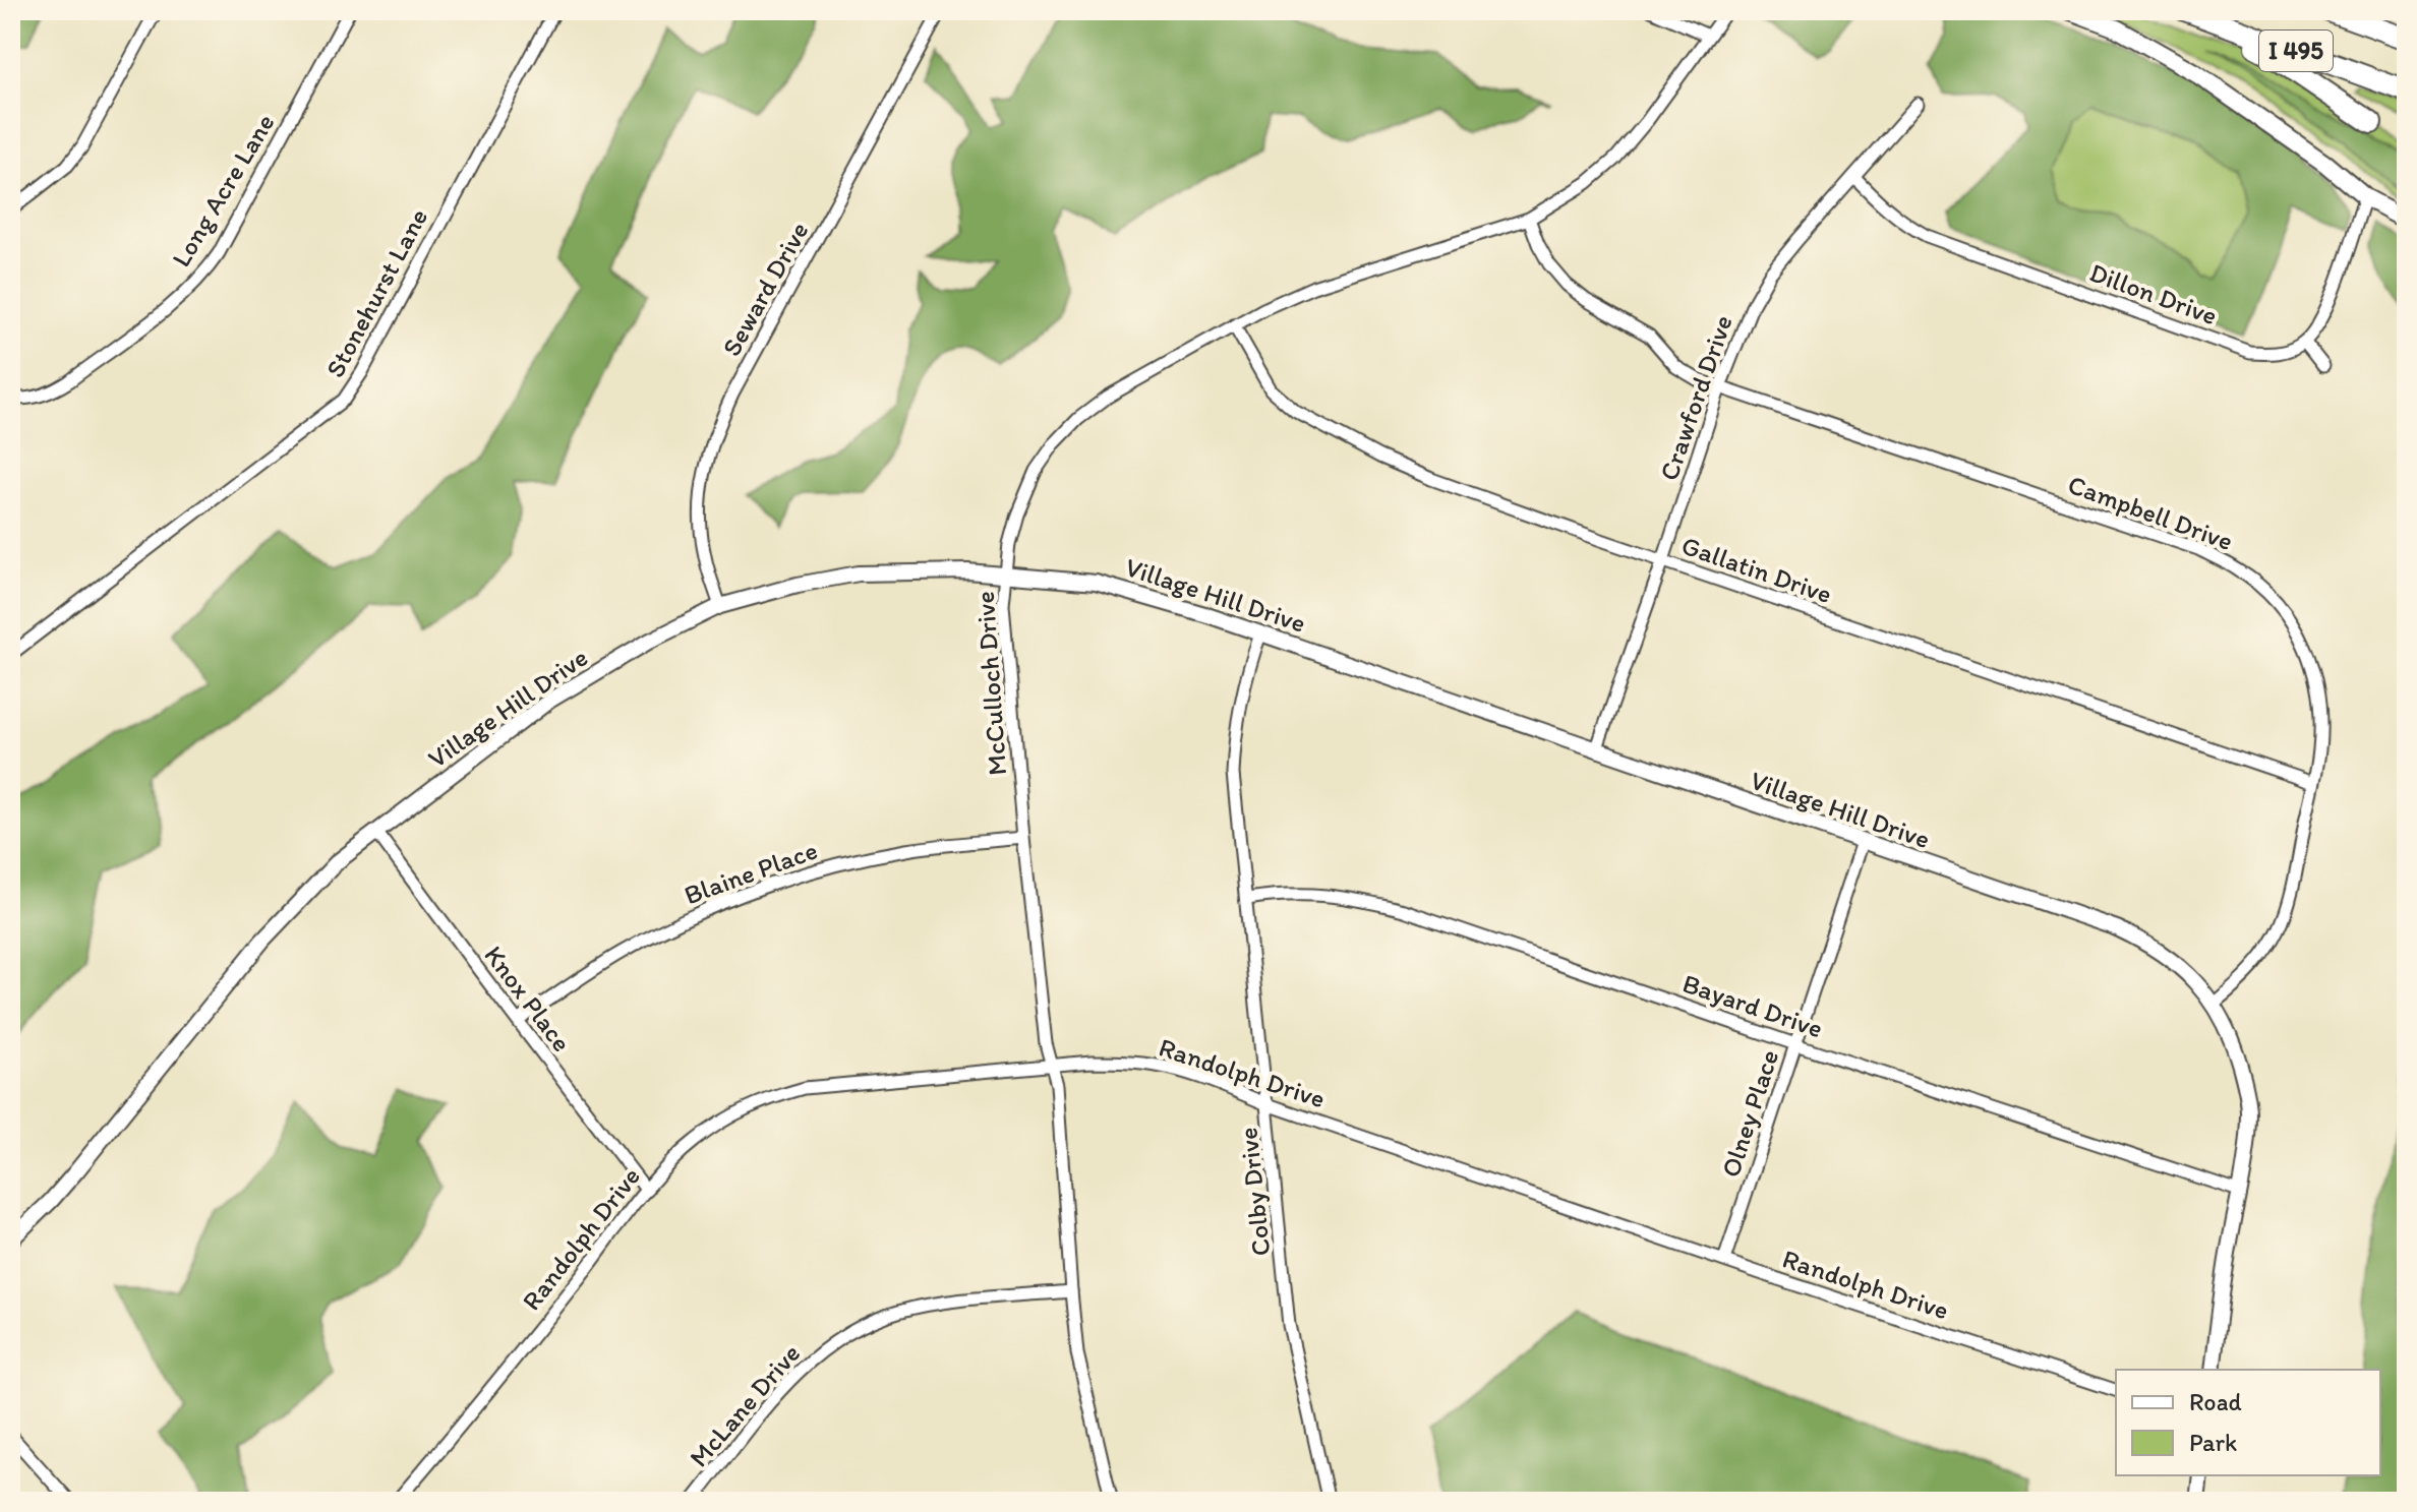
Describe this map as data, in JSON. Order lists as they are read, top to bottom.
{
  "streets": {
    "highway": ["I 495"],
    "street": [
      "Long Acre Lane",
      "Seward Drive",
      "Stonehurst Lane",
      "Dillon Drive",
      "Crawford Drive",
      "Campbell Drive",
      "Gallatin Drive",
      "Village Hill Drive",
      "McCulloch Drive",
      "Blaine Place",
      "Knox Place",
      "Bayard Drive",
      "Randolph Drive",
      "Olney Place",
      "Colby Drive",
      "McLane Drive"
    ]
  },
  "crossings": [
    ["Seward Drive", "Village Hill Drive"],
    ["Dillon Drive", "Crawford Drive"],
    ["Crawford Drive", "Campbell Drive"],
    ["Crawford Drive", "Gallatin Drive"],
    ["Crawford Drive", "Village Hill Drive"],
    ["Campbell Drive", "Gallatin Drive"],
    ["Campbell Drive", "Village Hill Drive"],
    ["Campbell Drive", "McCulloch Drive"],
    ["Gallatin Drive", "McCulloch Drive"],
    ["Village Hill Drive", "McCulloch Drive"],
    ["Village Hill Drive", "Knox Place"],
    ["Village Hill Drive", "Bayard Drive"],
    ["Village Hill Drive", "Olney Place"],
    ["Village Hill Drive", "Colby Drive"],
    ["McCulloch Drive", "Blaine Place"],
    ["McCulloch Drive", "Randolph Drive"],
    ["McCulloch Drive", "McLane Drive"],
    ["Blaine Place", "Knox Place"],
    ["Knox Place", "Randolph Drive"],
    ["Bayard Drive", "Olney Place"],
    ["Bayard Drive", "Colby Drive"],
    ["Randolph Drive", "Olney Place"],
    ["Randolph Drive", "Colby Drive"]
  ],
  "legend": ["Road", "Park"]
}
